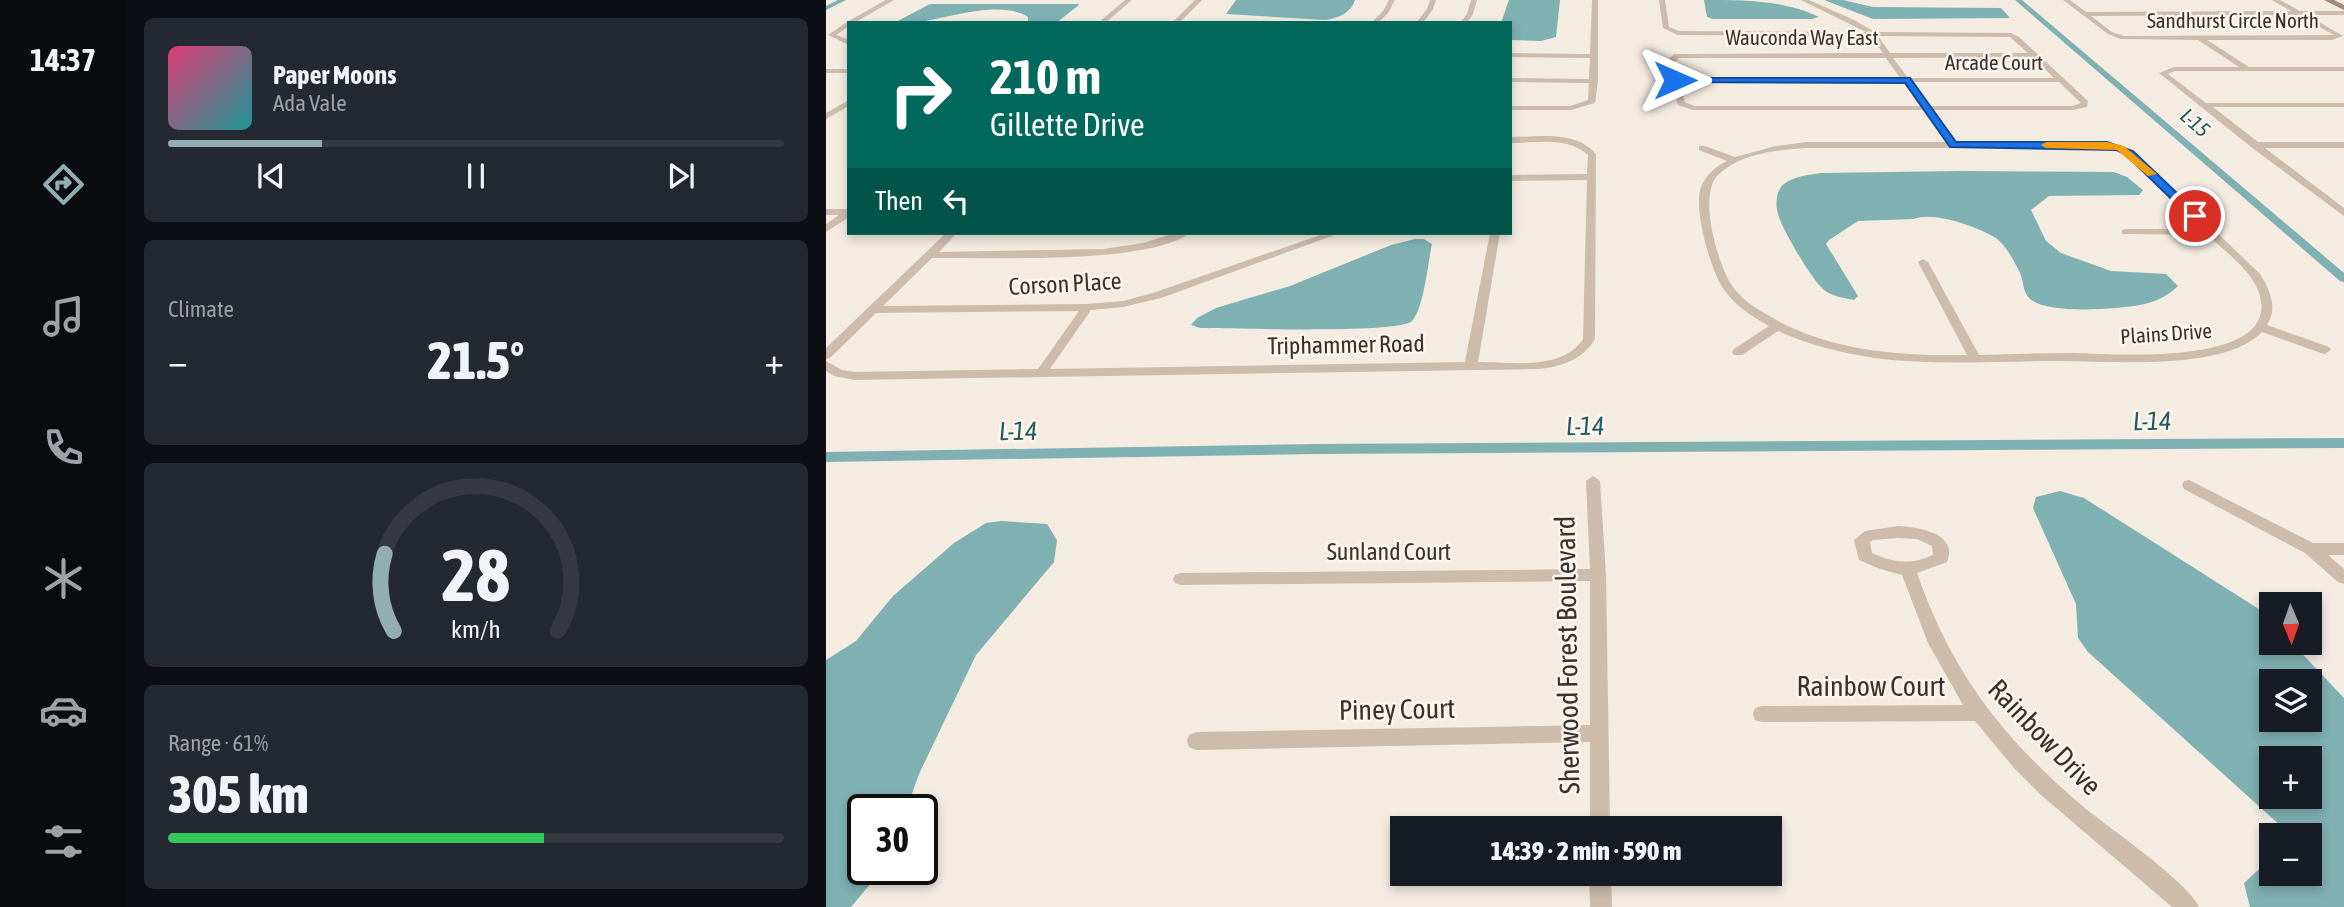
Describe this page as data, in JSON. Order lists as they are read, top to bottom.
{
  "streets": {
    "street": [
      "Sandhurst Circle North",
      "Wauconda Way East",
      "Arcade Court",
      "Corson Place",
      "Plains Drive",
      "Triphammer Road",
      "Sunland Court",
      "Sherwood Forest Boulevard",
      "Rainbow Court",
      "Piney Court",
      "Rainbow Drive"
    ]
  },
  "crossings": [
    ["Wauconda Way East", "Arcade Court"],
    ["Sunland Court", "Sherwood Forest Boulevard"],
    ["Sherwood Forest Boulevard", "Piney Court"],
    ["Rainbow Court", "Rainbow Drive"]
  ],
  "water": ["L-15", "L-14"],
  "north": "bottom",
  "page": {
    "tabs": "14:37",
    "turn": ["210 m", "Gillette Drive"],
    "song": ["Paper Moons", "Ada Vale"],
    "then": "Then",
    "tile": [
      "Climate",
      ["Range · 61%", "305 km"]
    ],
    "heat": ["−", "21.5°", "+"],
    "map_buttons": ["+", "−"],
    "limit": "30",
    "trip": "14:39 · 2 min · 590 m",
    "gauge": ["28", "km/h"]
  }
}
